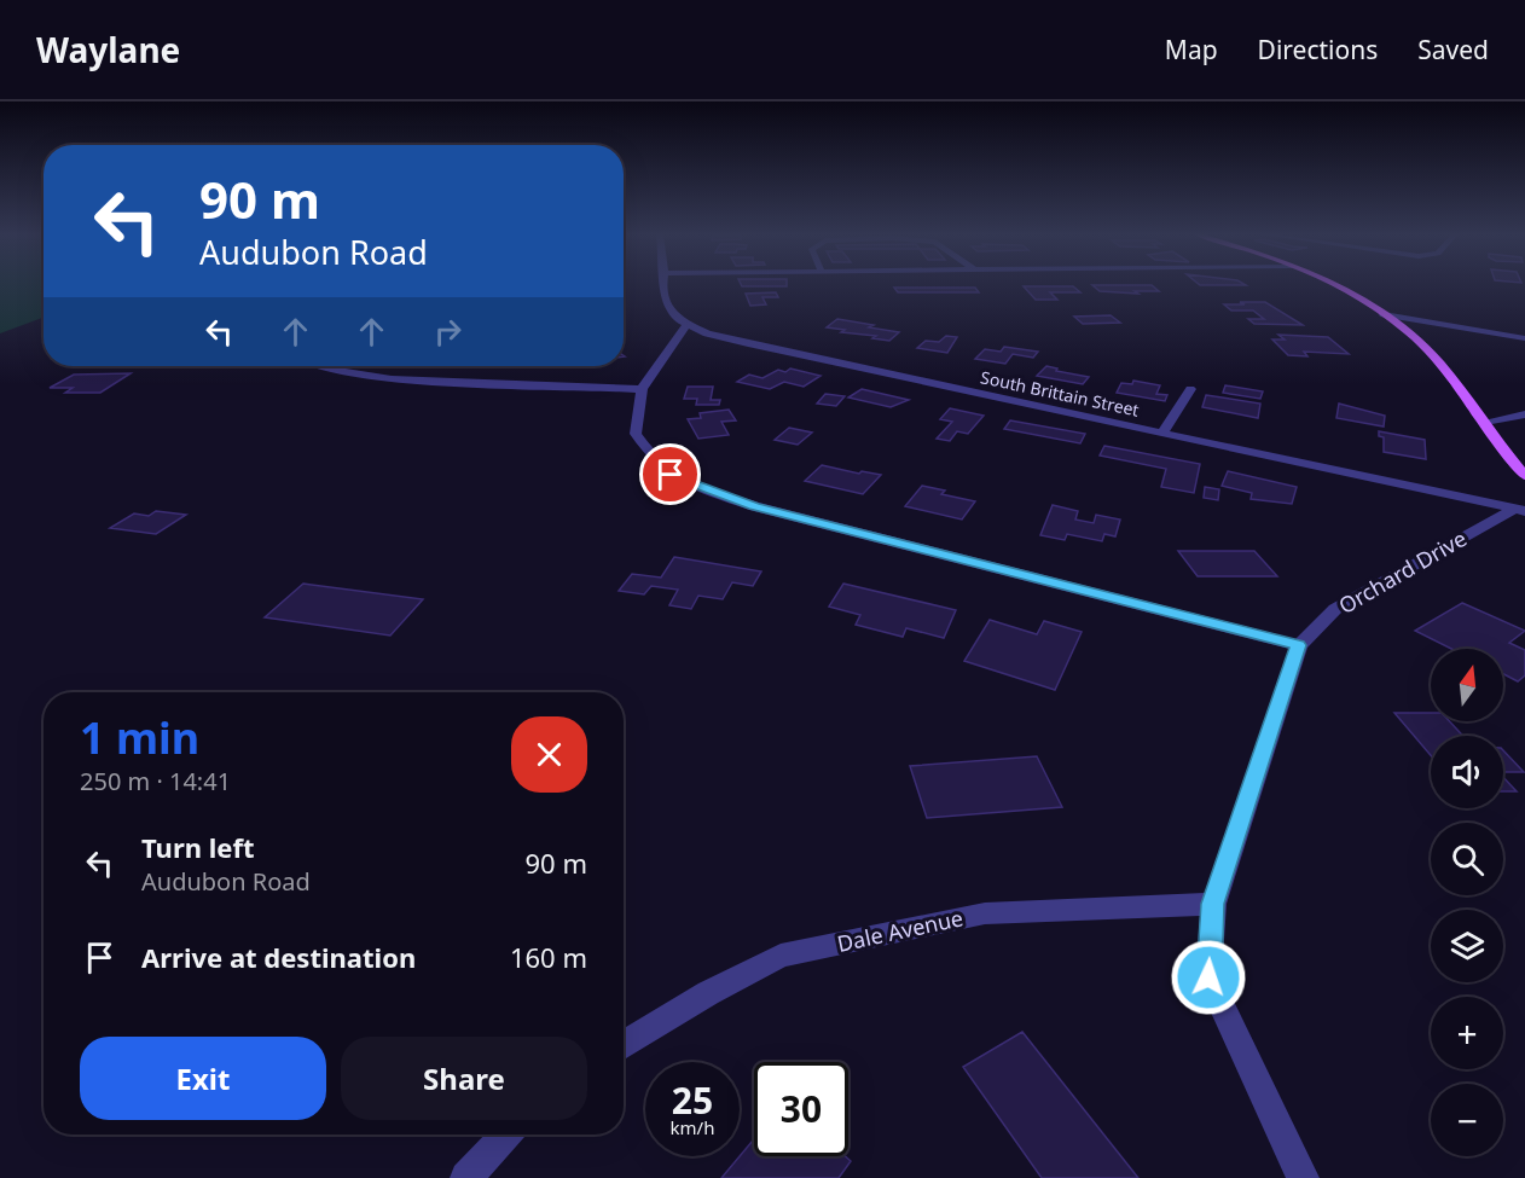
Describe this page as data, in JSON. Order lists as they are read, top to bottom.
{
  "streets": {
    "street": ["South Brittain Street", "Orchard Drive", "Dale Avenue"]
  },
  "crossings": [
    ["South Brittain Street", "Orchard Drive"],
    ["Orchard Drive", "Dale Avenue"]
  ],
  "north": "top",
  "page": {
    "header": "Waylane",
    "nav": ["Map", "Directions", "Saved"],
    "turn": ["90 m", "Audubon Road"],
    "map_buttons": ["+", "−"],
    "heading": ["1 min", "250 m · 14:41"],
    "list": [
      {
        "name": "Turn left",
        "note": "Audubon Road",
        "value": "90 m"
      },
      {
        "name": "Arrive at destination",
        "value": "160 m"
      }
    ],
    "buttons": ["Exit", "Share"],
    "speed": "25 km/h",
    "limit": "30"
  }
}
